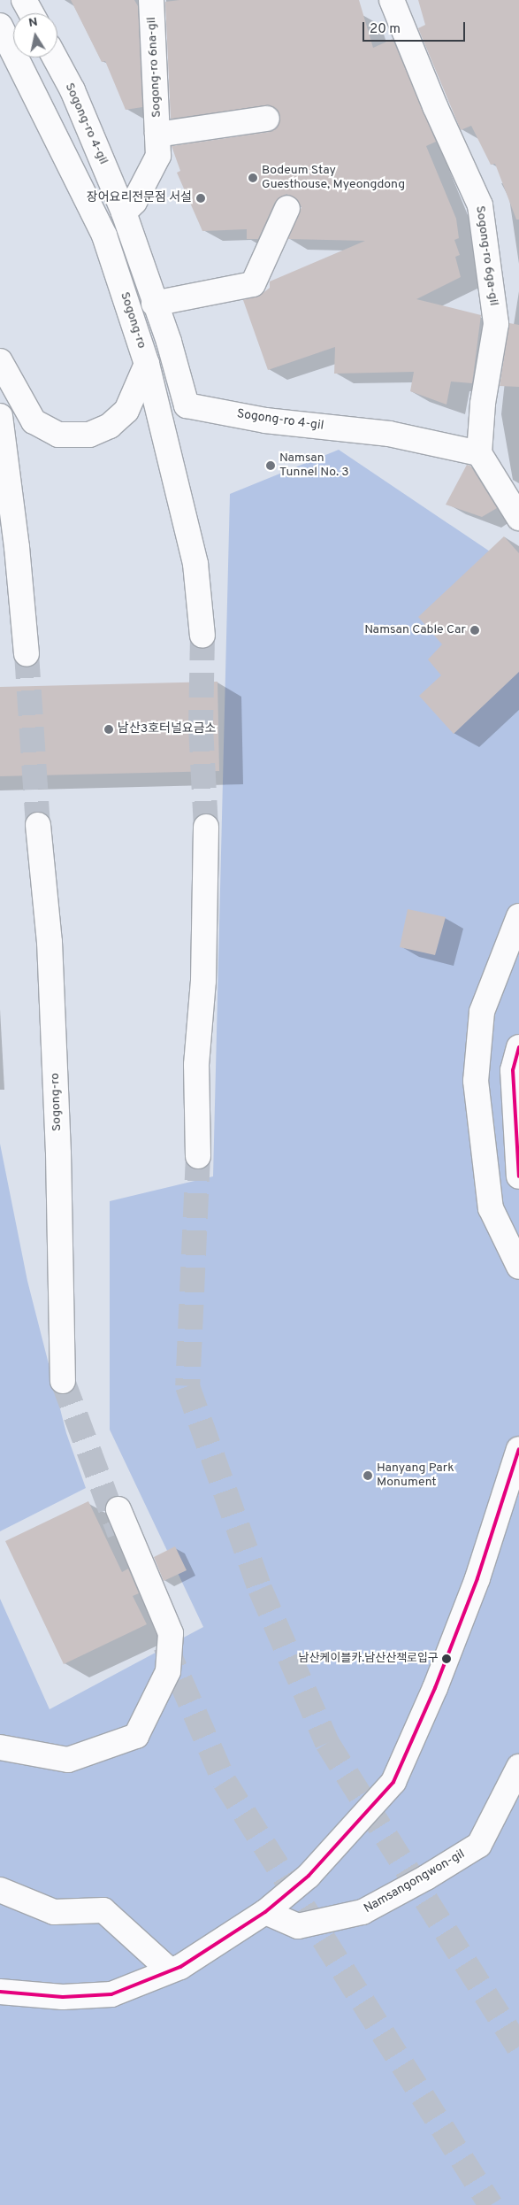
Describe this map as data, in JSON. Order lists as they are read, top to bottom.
{
  "streets": {
    "street": [
      "Sogong-ro 6na-gil",
      "Sogong-ro 4-gil",
      "Sogong-ro 6ga-gil",
      "Sogong-ro",
      "Namsangongwon-gil"
    ]
  },
  "crossings": [
    ["Sogong-ro 6na-gil", "Sogong-ro 4-gil"],
    ["Sogong-ro 4-gil", "Sogong-ro 6ga-gil"]
  ],
  "places": [
    "Bodeum Stay Guesthouse, Myeongdong",
    "장어요리전문점 서설",
    "Namsan Tunnel No. 3",
    "Namsan Cable Car",
    "남산3호터널요금소",
    "Hanyang Park Monument",
    "남산케이블카.남산산책로입구"
  ],
  "scale_bar": "20 m",
  "north": "top"
}
